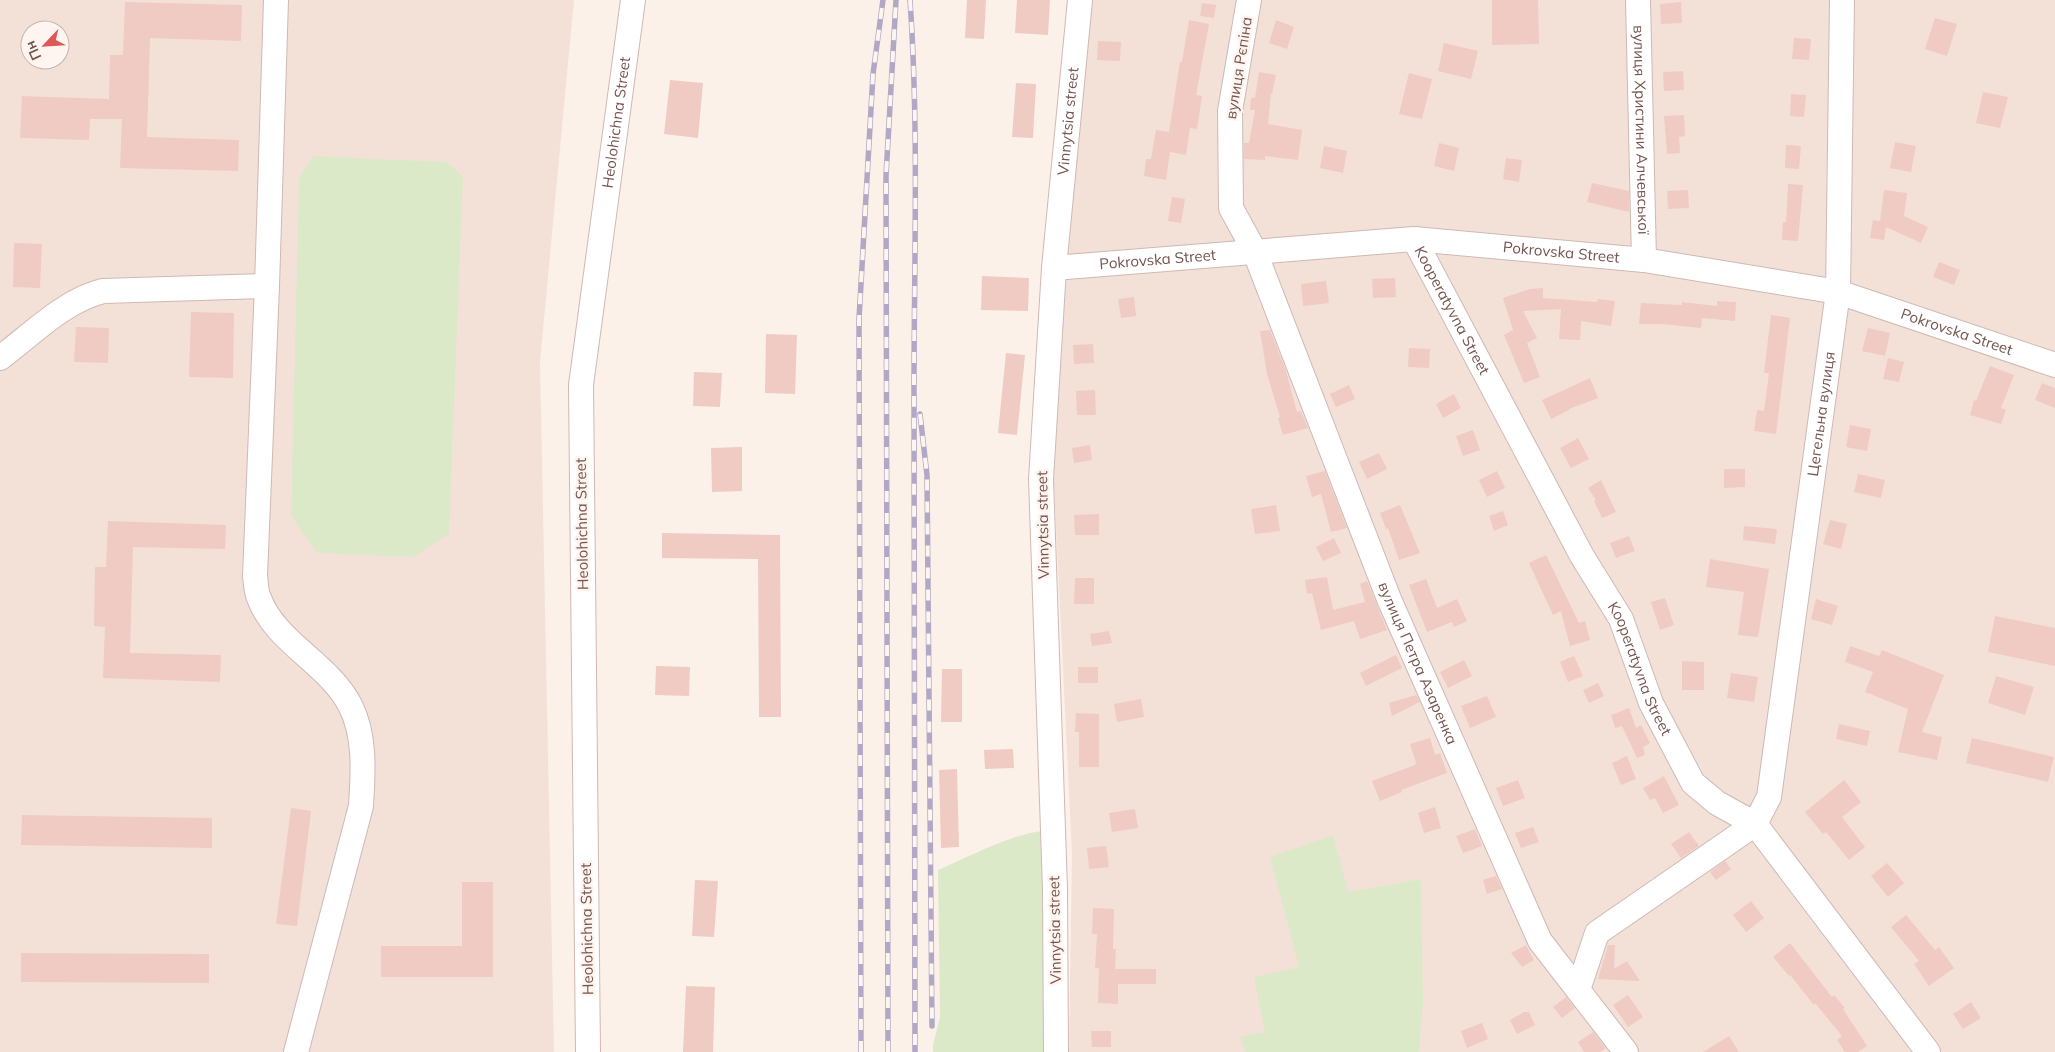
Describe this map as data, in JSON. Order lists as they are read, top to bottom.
{
  "streets": {
    "street": [
      "вулиця Рєпіна",
      "Vinnytsia street",
      "Heolohichna Street",
      "вулиця Христини Алчевської",
      "Pokrovska Street",
      "Kooperatyvna Street",
      "Цегельна вулиця",
      "вулиця Петра Азаренка"
    ]
  },
  "crossings": [
    ["вулиця Рєпіна", "Pokrovska Street"],
    ["вулиця Рєпіна", "вулиця Петра Азаренка"],
    ["Vinnytsia street", "Pokrovska Street"],
    ["вулиця Христини Алчевської", "Pokrovska Street"],
    ["Pokrovska Street", "Kooperatyvna Street"],
    ["Pokrovska Street", "Цегельна вулиця"],
    ["Pokrovska Street", "вулиця Петра Азаренка"],
    ["Kooperatyvna Street", "Цегельна вулиця"]
  ],
  "north": "bottom left"
}
